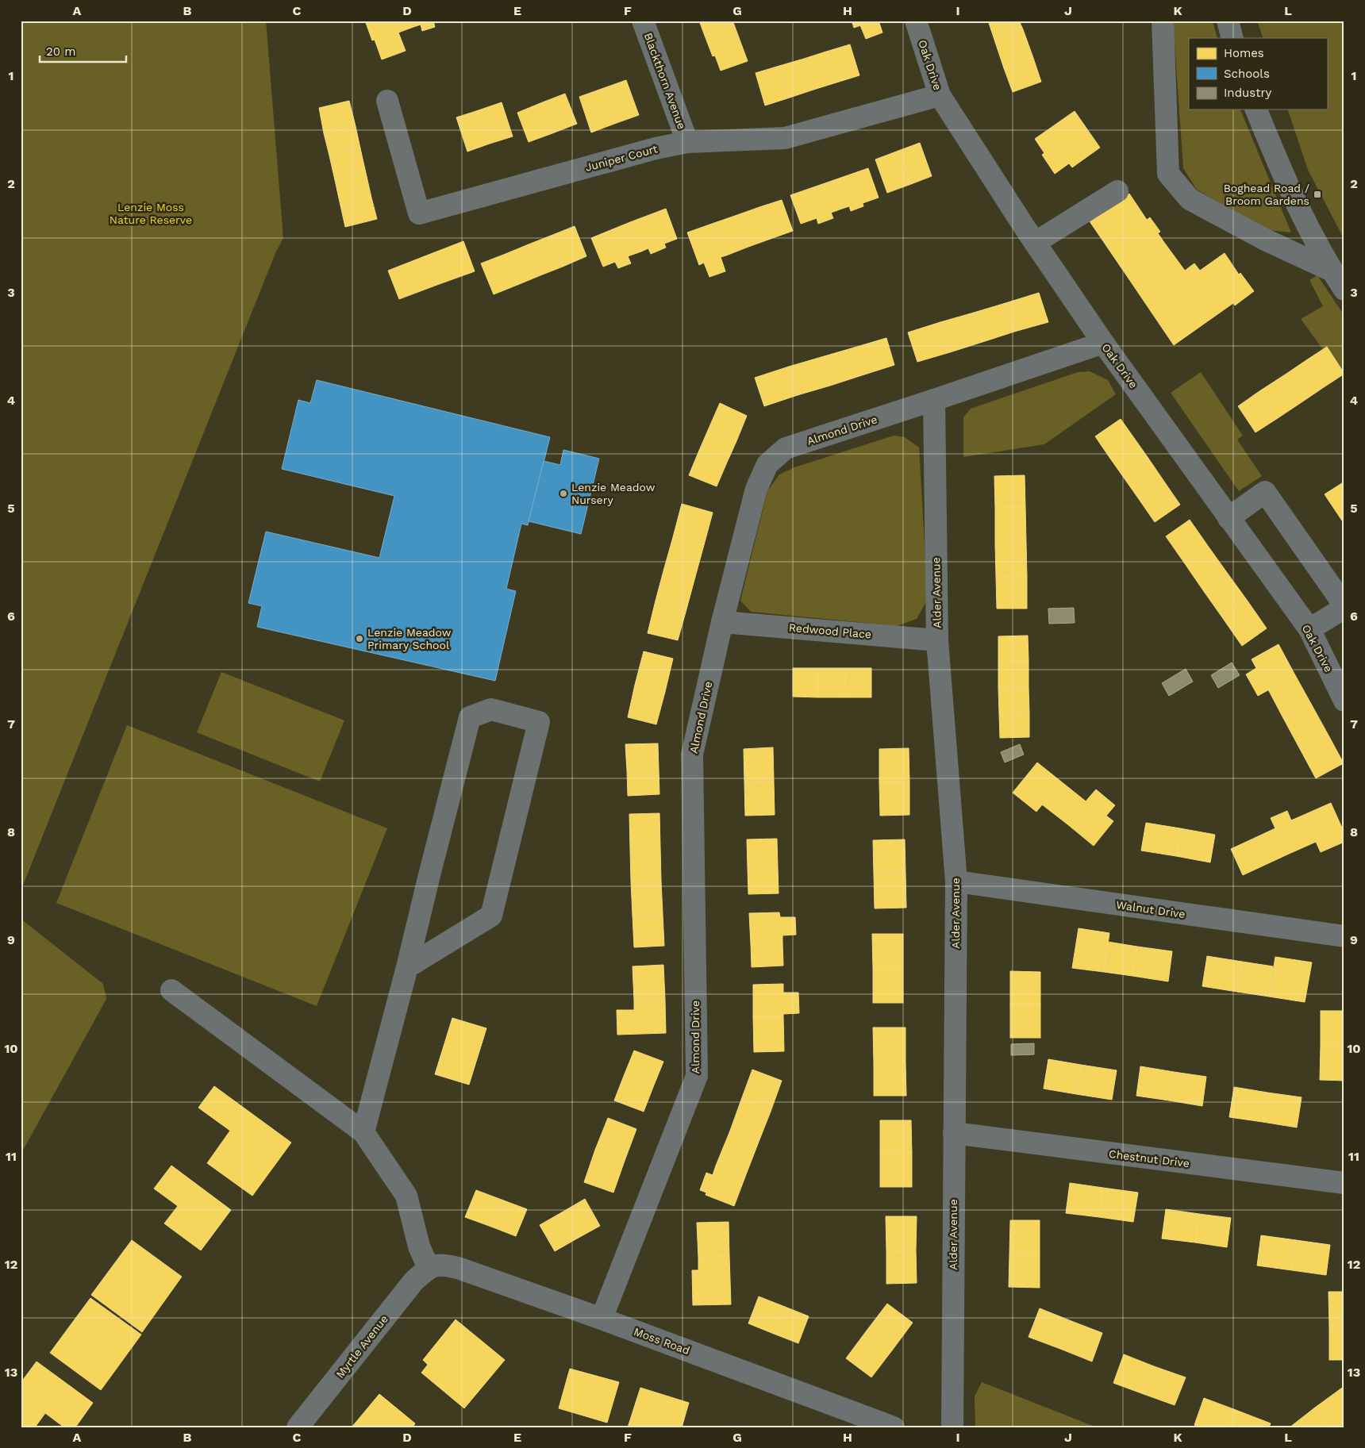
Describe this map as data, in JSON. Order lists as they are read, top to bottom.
{
  "streets": {
    "street": [
      "Oak Drive",
      "Blackthorn Avenue",
      "Juniper Court",
      "Almond Drive",
      "Alder Avenue",
      "Redwood Place",
      "Walnut Drive",
      "Chestnut Drive",
      "Moss Road",
      "Myrtle Avenue"
    ]
  },
  "crossings": [
    ["Oak Drive", "Juniper Court"],
    ["Oak Drive", "Almond Drive"],
    ["Blackthorn Avenue", "Juniper Court"],
    ["Almond Drive", "Alder Avenue"],
    ["Almond Drive", "Redwood Place"],
    ["Almond Drive", "Moss Road"],
    ["Alder Avenue", "Redwood Place"],
    ["Alder Avenue", "Walnut Drive"],
    ["Alder Avenue", "Chestnut Drive"],
    ["Moss Road", "Myrtle Avenue"]
  ],
  "parks": ["Lenzie Moss Nature Reserve"],
  "places": {
    "transit": ["Boghead Road / Broom Gardens"],
    "other": ["Lenzie Meadow Nursery", "Lenzie Meadow Primary School"]
  },
  "legend": ["Homes", "Schools", "Industry"],
  "scale_bar": "20 m",
  "grid": {
    "columns": [
      "A",
      "B",
      "C",
      "D",
      "E",
      "F",
      "G",
      "H",
      "I",
      "J",
      "K",
      "L"
    ],
    "rows": [
      "1",
      "2",
      "3",
      "4",
      "5",
      "6",
      "7",
      "8",
      "9",
      "10",
      "11",
      "12",
      "13"
    ]
  }
}
